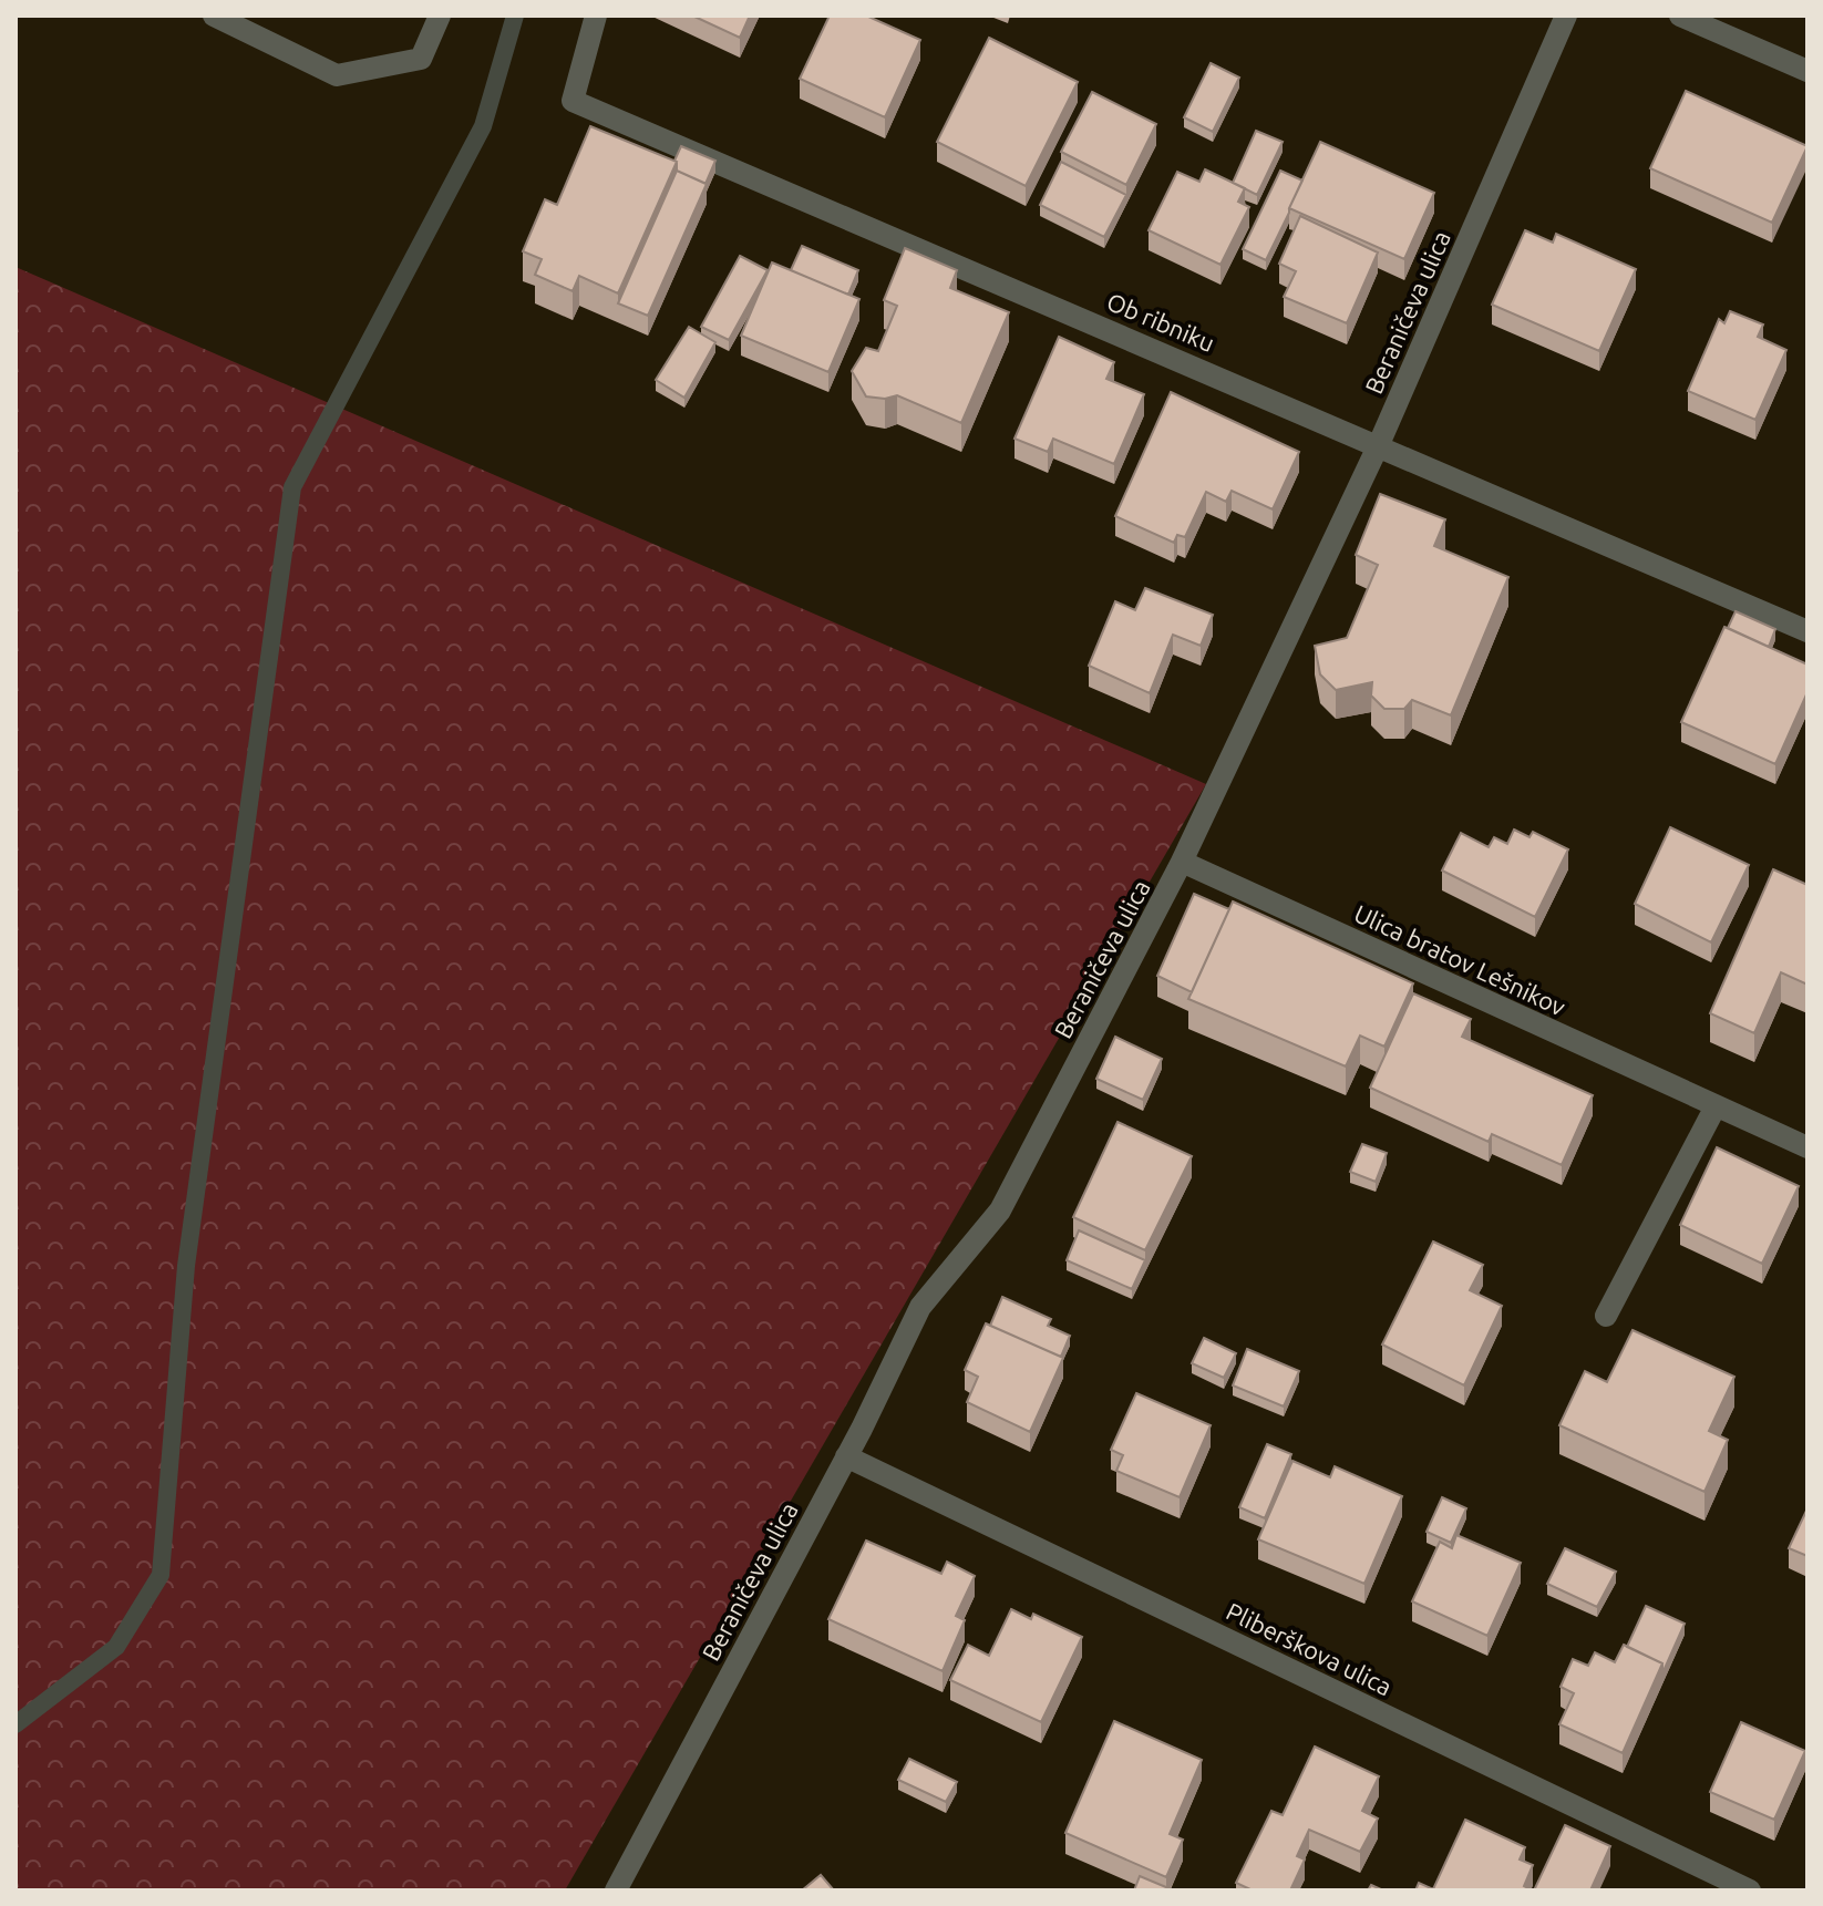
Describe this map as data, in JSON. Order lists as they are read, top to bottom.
{
  "streets": {
    "street": [
      "Beraničeva ulica",
      "Ob ribniku",
      "Ulica bratov Lešnikov",
      "Pliberškova ulica"
    ]
  },
  "crossings": [
    ["Beraničeva ulica", "Ob ribniku"],
    ["Beraničeva ulica", "Ulica bratov Lešnikov"],
    ["Beraničeva ulica", "Pliberškova ulica"]
  ]
}
